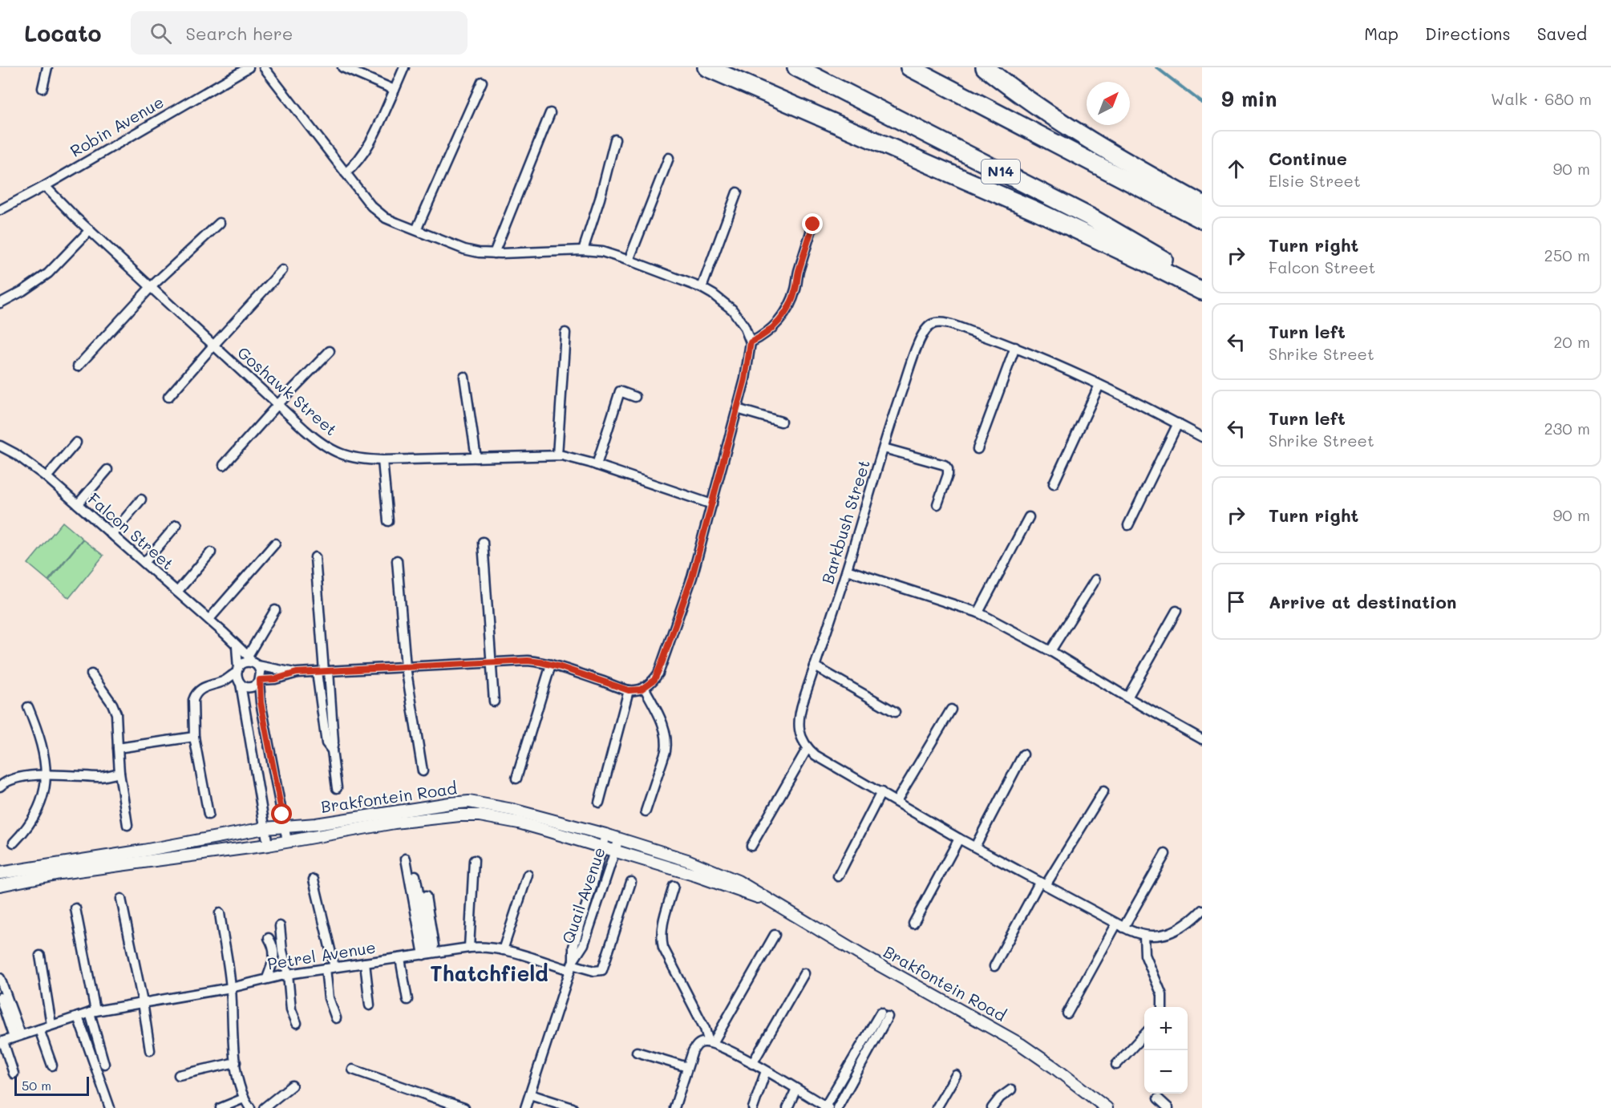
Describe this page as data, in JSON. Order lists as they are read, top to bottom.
{
  "streets": {
    "highway": ["N14"],
    "street": [
      "Robin Avenue",
      "Goshawk Street",
      "Barkbush Street",
      "Falcon Street",
      "Brakfontein Road",
      "Quail Avenue",
      "Petrel Avenue"
    ]
  },
  "crossings": [
    ["Robin Avenue", "Goshawk Street"],
    ["Brakfontein Road", "Quail Avenue"],
    ["Quail Avenue", "Petrel Avenue"]
  ],
  "districts": ["Thatchfield"],
  "scale_bar": "50 m",
  "north": "top right",
  "page": {
    "header": "Locato",
    "search": "Search here",
    "nav": ["Map", "Directions", "Saved"],
    "heading": ["9 min", "Walk · 680 m"],
    "list": [
      ["Continue", "Elsie Street", "90 m"],
      ["Turn right", "Falcon Street", "250 m"],
      ["Turn left", "Shrike Street", "20 m"],
      ["Turn left", "Shrike Street", "230 m"],
      ["Turn right", "90 m"],
      "Arrive at destination"
    ],
    "map_buttons": ["+", "−"],
    "scale": "50 m"
  }
}
